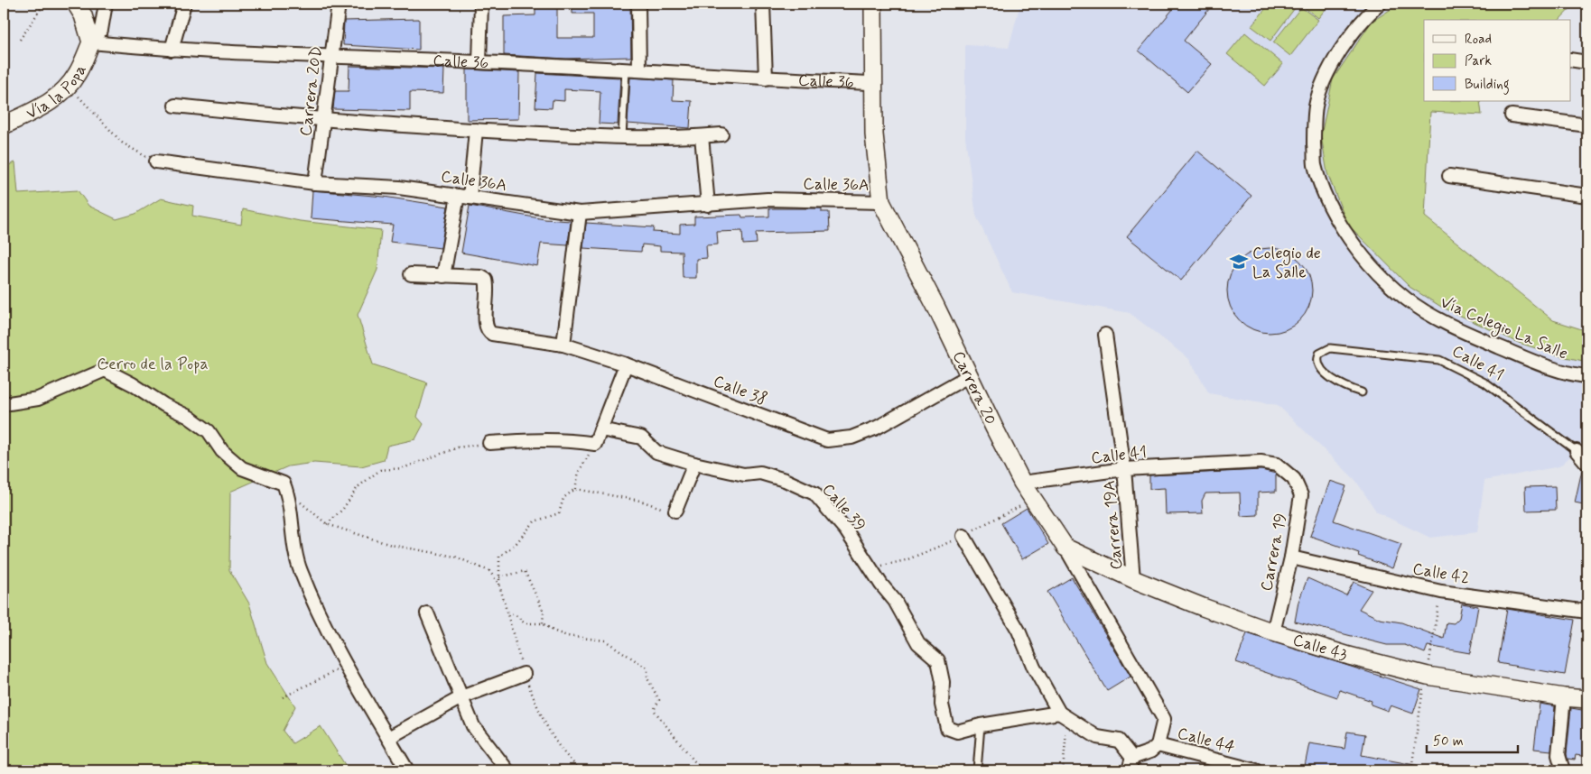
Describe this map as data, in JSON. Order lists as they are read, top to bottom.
{
  "streets": {
    "street": [
      "Calle 36",
      "Vía la Popa",
      "Carrera 20D",
      "Calle 36A",
      "Vía Colegio La Salle",
      "Calle 41",
      "Carrera 20",
      "Calle 38",
      "Calle 39",
      "Carrera 19A",
      "Carrera 19",
      "Calle 42",
      "Calle 43",
      "Calle 44"
    ]
  },
  "crossings": [
    ["Calle 36", "Vía la Popa"],
    ["Calle 36", "Carrera 20D"],
    ["Calle 36", "Carrera 20"],
    ["Carrera 20D", "Calle 36A"],
    ["Calle 36A", "Carrera 20"],
    ["Calle 41", "Carrera 20"],
    ["Calle 41", "Carrera 19A"],
    ["Calle 41", "Carrera 19"],
    ["Carrera 20", "Calle 38"],
    ["Carrera 20", "Calle 43"],
    ["Carrera 20", "Calle 44"],
    ["Carrera 19A", "Calle 43"],
    ["Carrera 19", "Calle 42"],
    ["Carrera 19", "Calle 43"]
  ],
  "parks": ["Cerro de la Popa"],
  "places": {
    "school or university": ["Colegio de La Salle"]
  },
  "legend": ["Road", "Park", "Building"],
  "scale_bar": "50 m"
}
